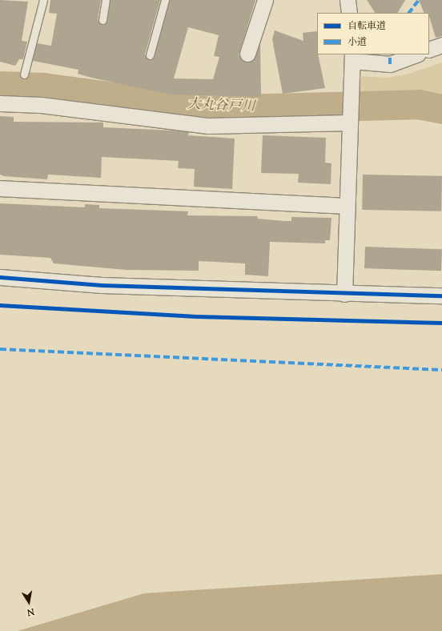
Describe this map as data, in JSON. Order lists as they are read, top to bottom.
{
  "water": ["大丸谷戸川"],
  "legend": ["自転車道", "小道"],
  "north": "bottom"
}
